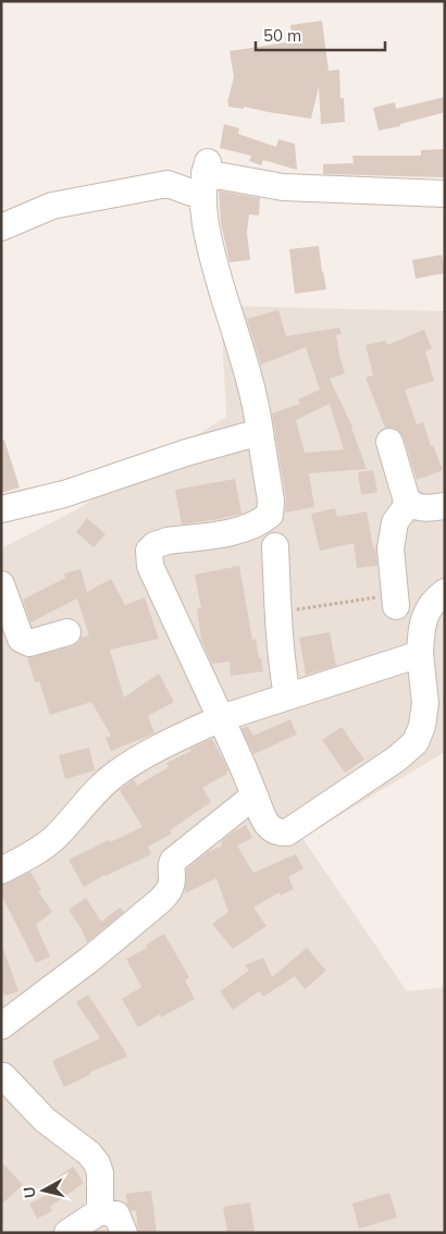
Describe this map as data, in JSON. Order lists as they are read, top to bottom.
{
  "scale_bar": "50 m",
  "north": "left"
}
